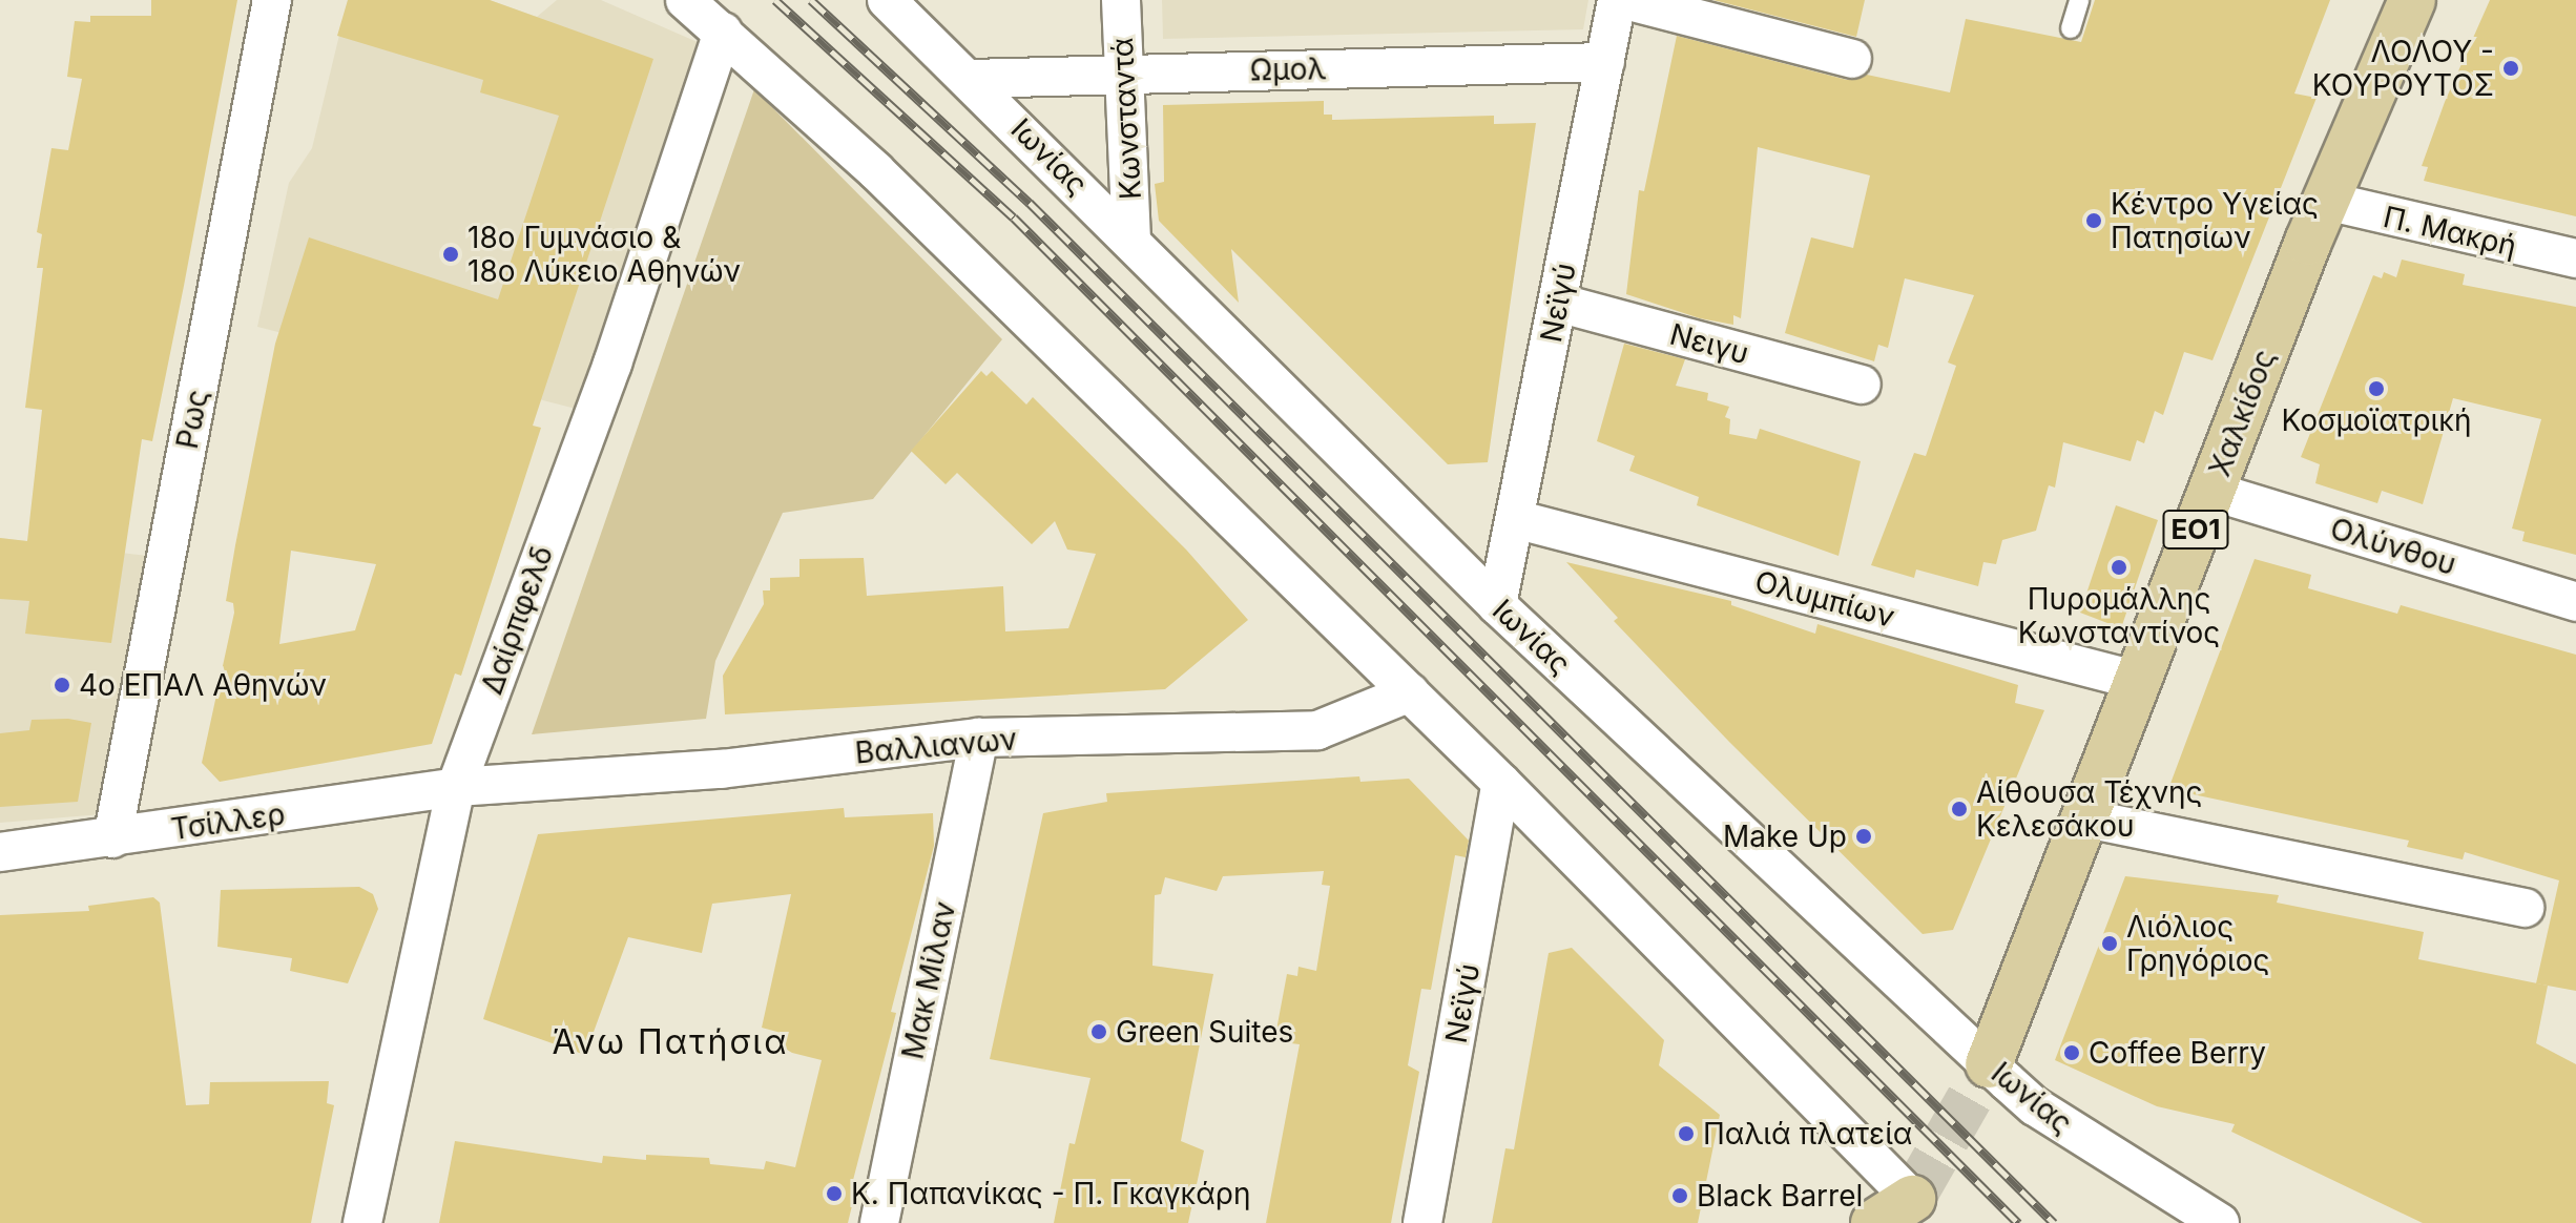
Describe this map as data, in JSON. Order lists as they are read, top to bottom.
{
  "streets": {
    "main road": ["Χαλκίδος", "ΕΟ1"],
    "street": [
      "Ωμολ",
      "Κωνσταντά",
      "Ιωνίας",
      "Π. Μακρή",
      "Νεϊγύ",
      "Νειγυ",
      "Ρως",
      "Ολύνθου",
      "Ολυμπίων",
      "Δαίρπφελδ",
      "Βαλλιανων",
      "Τσίλλερ",
      "Μακ Μίλαν"
    ]
  },
  "crossings": [
    ["Ωμολ", "Κωνσταντά"],
    ["Ωμολ", "Ιωνίας"],
    ["Ωμολ", "Νεϊγύ"],
    ["Κωνσταντά", "Ιωνίας"],
    ["Ιωνίας", "Νεϊγύ"],
    ["Ιωνίας", "Χαλκίδος"],
    ["Π. Μακρή", "Χαλκίδος"],
    ["Νεϊγύ", "Νειγυ"],
    ["Νεϊγύ", "Ολυμπίων"],
    ["Χαλκίδος", "Ολύνθου"],
    ["Χαλκίδος", "Ολυμπίων"],
    ["Ρως", "Τσίλλερ"],
    ["Δαίρπφελδ", "Βαλλιανων"],
    ["Δαίρπφελδ", "Τσίλλερ"],
    ["Βαλλιανων", "Τσίλλερ"],
    ["Βαλλιανων", "Μακ Μίλαν"]
  ],
  "districts": ["Άνω Πατήσια"],
  "places": [
    "ΛΟΛΟΥ - ΚΟΥΡΟΥΤΟΣ",
    "Κέντρο Υγείας Πατησίων",
    "18ο Γυμνάσιο & 18ο Λύκειο Αθηνών",
    "Κοσμοϊατρική",
    "Πυρομάλλης Κωνσταντίνος",
    "4ο ΕΠΑΛ Αθηνών",
    "Αίθουσα Τέχνης Κελεσάκου",
    "Make Up",
    "Λιόλιος Γρηγόριος",
    "Green Suites",
    "Coffee Berry",
    "Παλιά πλατεία",
    "Κ. Παπανίκας - Π. Γκαγκάρη",
    "Black Barrel"
  ]
}
